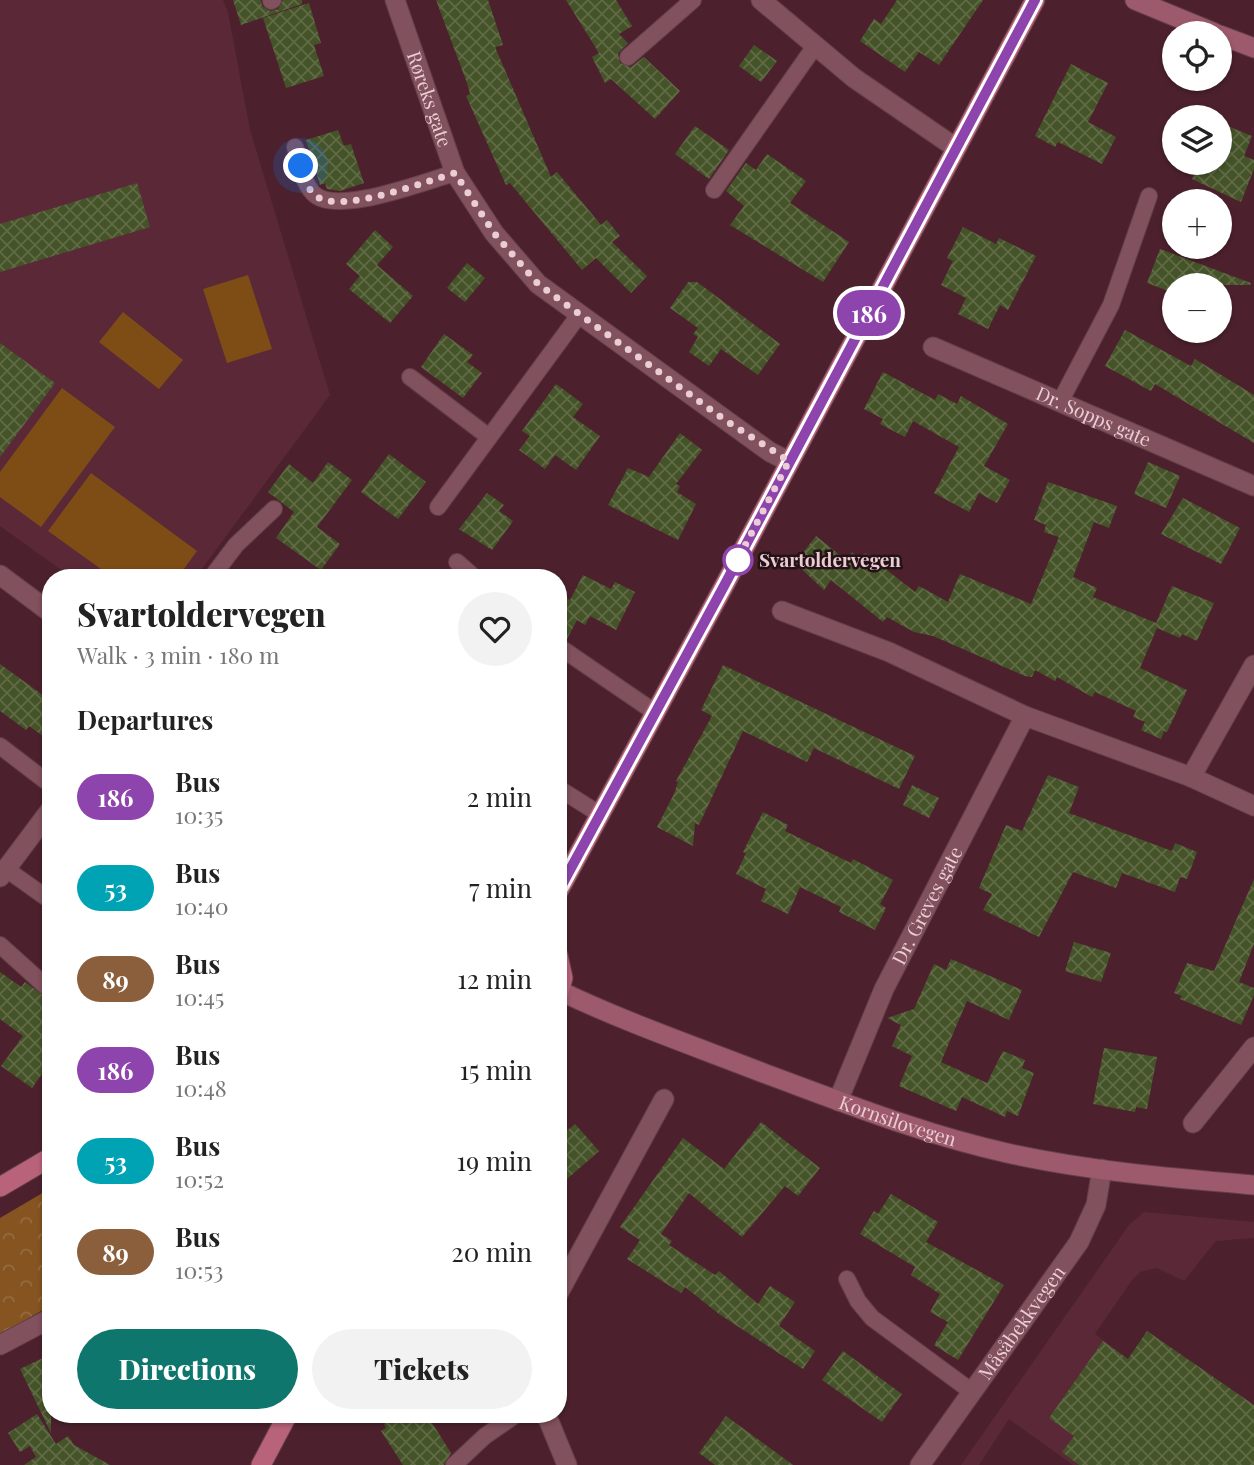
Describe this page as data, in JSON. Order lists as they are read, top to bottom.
{
  "streets": {
    "main road": ["Kornsilovegen"],
    "street": [
      "Røreks gate",
      "Dr. Sopps gate",
      "Dr. Greves gate",
      "Måsåbekkvegen"
    ]
  },
  "crossings": [
    ["Dr. Greves gate", "Kornsilovegen"],
    ["Kornsilovegen", "Måsåbekkvegen"]
  ],
  "places": ["Svartoldervegen"],
  "lines": ["bus line 186"],
  "page": {
    "on_map": "186",
    "map_buttons": ["+", "−"],
    "heading": [
      ["Svartoldervegen", "Walk · 3 min · 180 m"],
      "Departures"
    ],
    "list": [
      {
        "mark": "186",
        "name": "Bus",
        "note": "10:35",
        "value": "2 min"
      },
      {
        "mark": "53",
        "name": "Bus",
        "note": "10:40",
        "value": "7 min"
      },
      {
        "mark": "89",
        "name": "Bus",
        "note": "10:45",
        "value": "12 min"
      },
      {
        "mark": "186",
        "name": "Bus",
        "note": "10:48",
        "value": "15 min"
      },
      {
        "mark": "53",
        "name": "Bus",
        "note": "10:52",
        "value": "19 min"
      },
      {
        "mark": "89",
        "name": "Bus",
        "note": "10:53",
        "value": "20 min"
      }
    ],
    "buttons": ["Directions", "Tickets"]
  }
}
